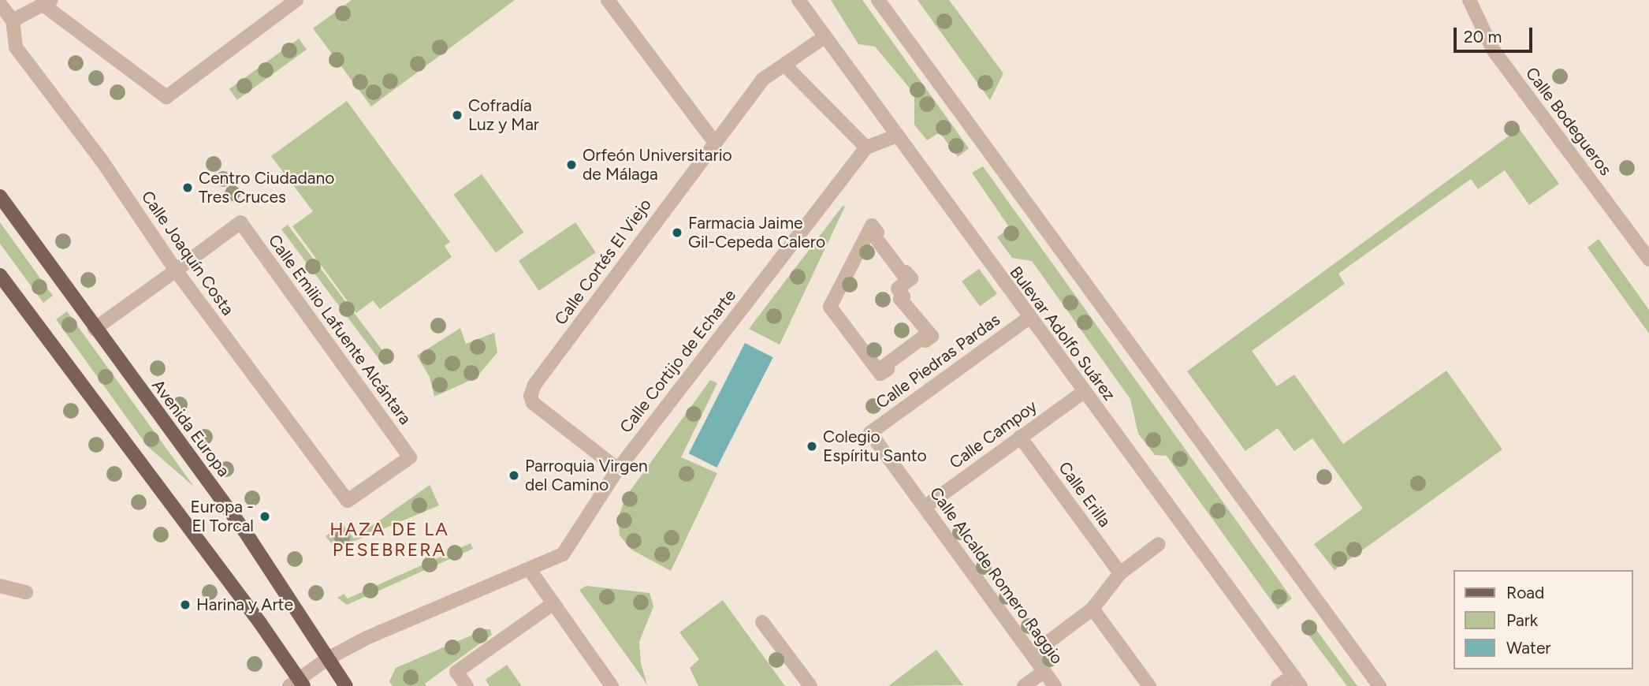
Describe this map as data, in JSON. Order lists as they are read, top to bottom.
{
  "streets": {
    "main road": ["Avenida Europa"],
    "street": [
      "Calle Bodegueros",
      "Calle Joaquín Costa",
      "Calle Cortés El Viejo",
      "Calle Emilio Lafuente Alcántara",
      "Bulevar Adolfo Suárez",
      "Calle Cortijo de Echarte",
      "Calle Piedras Pardas",
      "Calle Campoy",
      "Calle Erilla",
      "Calle Alcalde Romero Raggio"
    ]
  },
  "crossings": [
    ["Calle Joaquín Costa", "Calle Emilio Lafuente Alcántara"],
    ["Calle Cortés El Viejo", "Bulevar Adolfo Suárez"],
    ["Calle Cortés El Viejo", "Calle Cortijo de Echarte"],
    ["Bulevar Adolfo Suárez", "Calle Piedras Pardas"],
    ["Bulevar Adolfo Suárez", "Calle Campoy"],
    ["Calle Cortijo de Echarte", "Avenida Europa"],
    ["Calle Piedras Pardas", "Calle Alcalde Romero Raggio"],
    ["Calle Campoy", "Calle Erilla"],
    ["Calle Campoy", "Calle Alcalde Romero Raggio"]
  ],
  "districts": ["HAZA DE LA PESEBRERA"],
  "places": [
    "Cofradía Luz y Mar",
    "Orfeón Universitario de Málaga",
    "Centro Ciudadano Tres Cruces",
    "Farmacia Jaime Gil-Cepeda Calero",
    "Colegio Espíritu Santo",
    "Parroquia Virgen del Camino",
    "Europa - El Torcal",
    "Harina y Arte"
  ],
  "legend": ["Road", "Park", "Water"],
  "scale_bar": "20 m"
}
